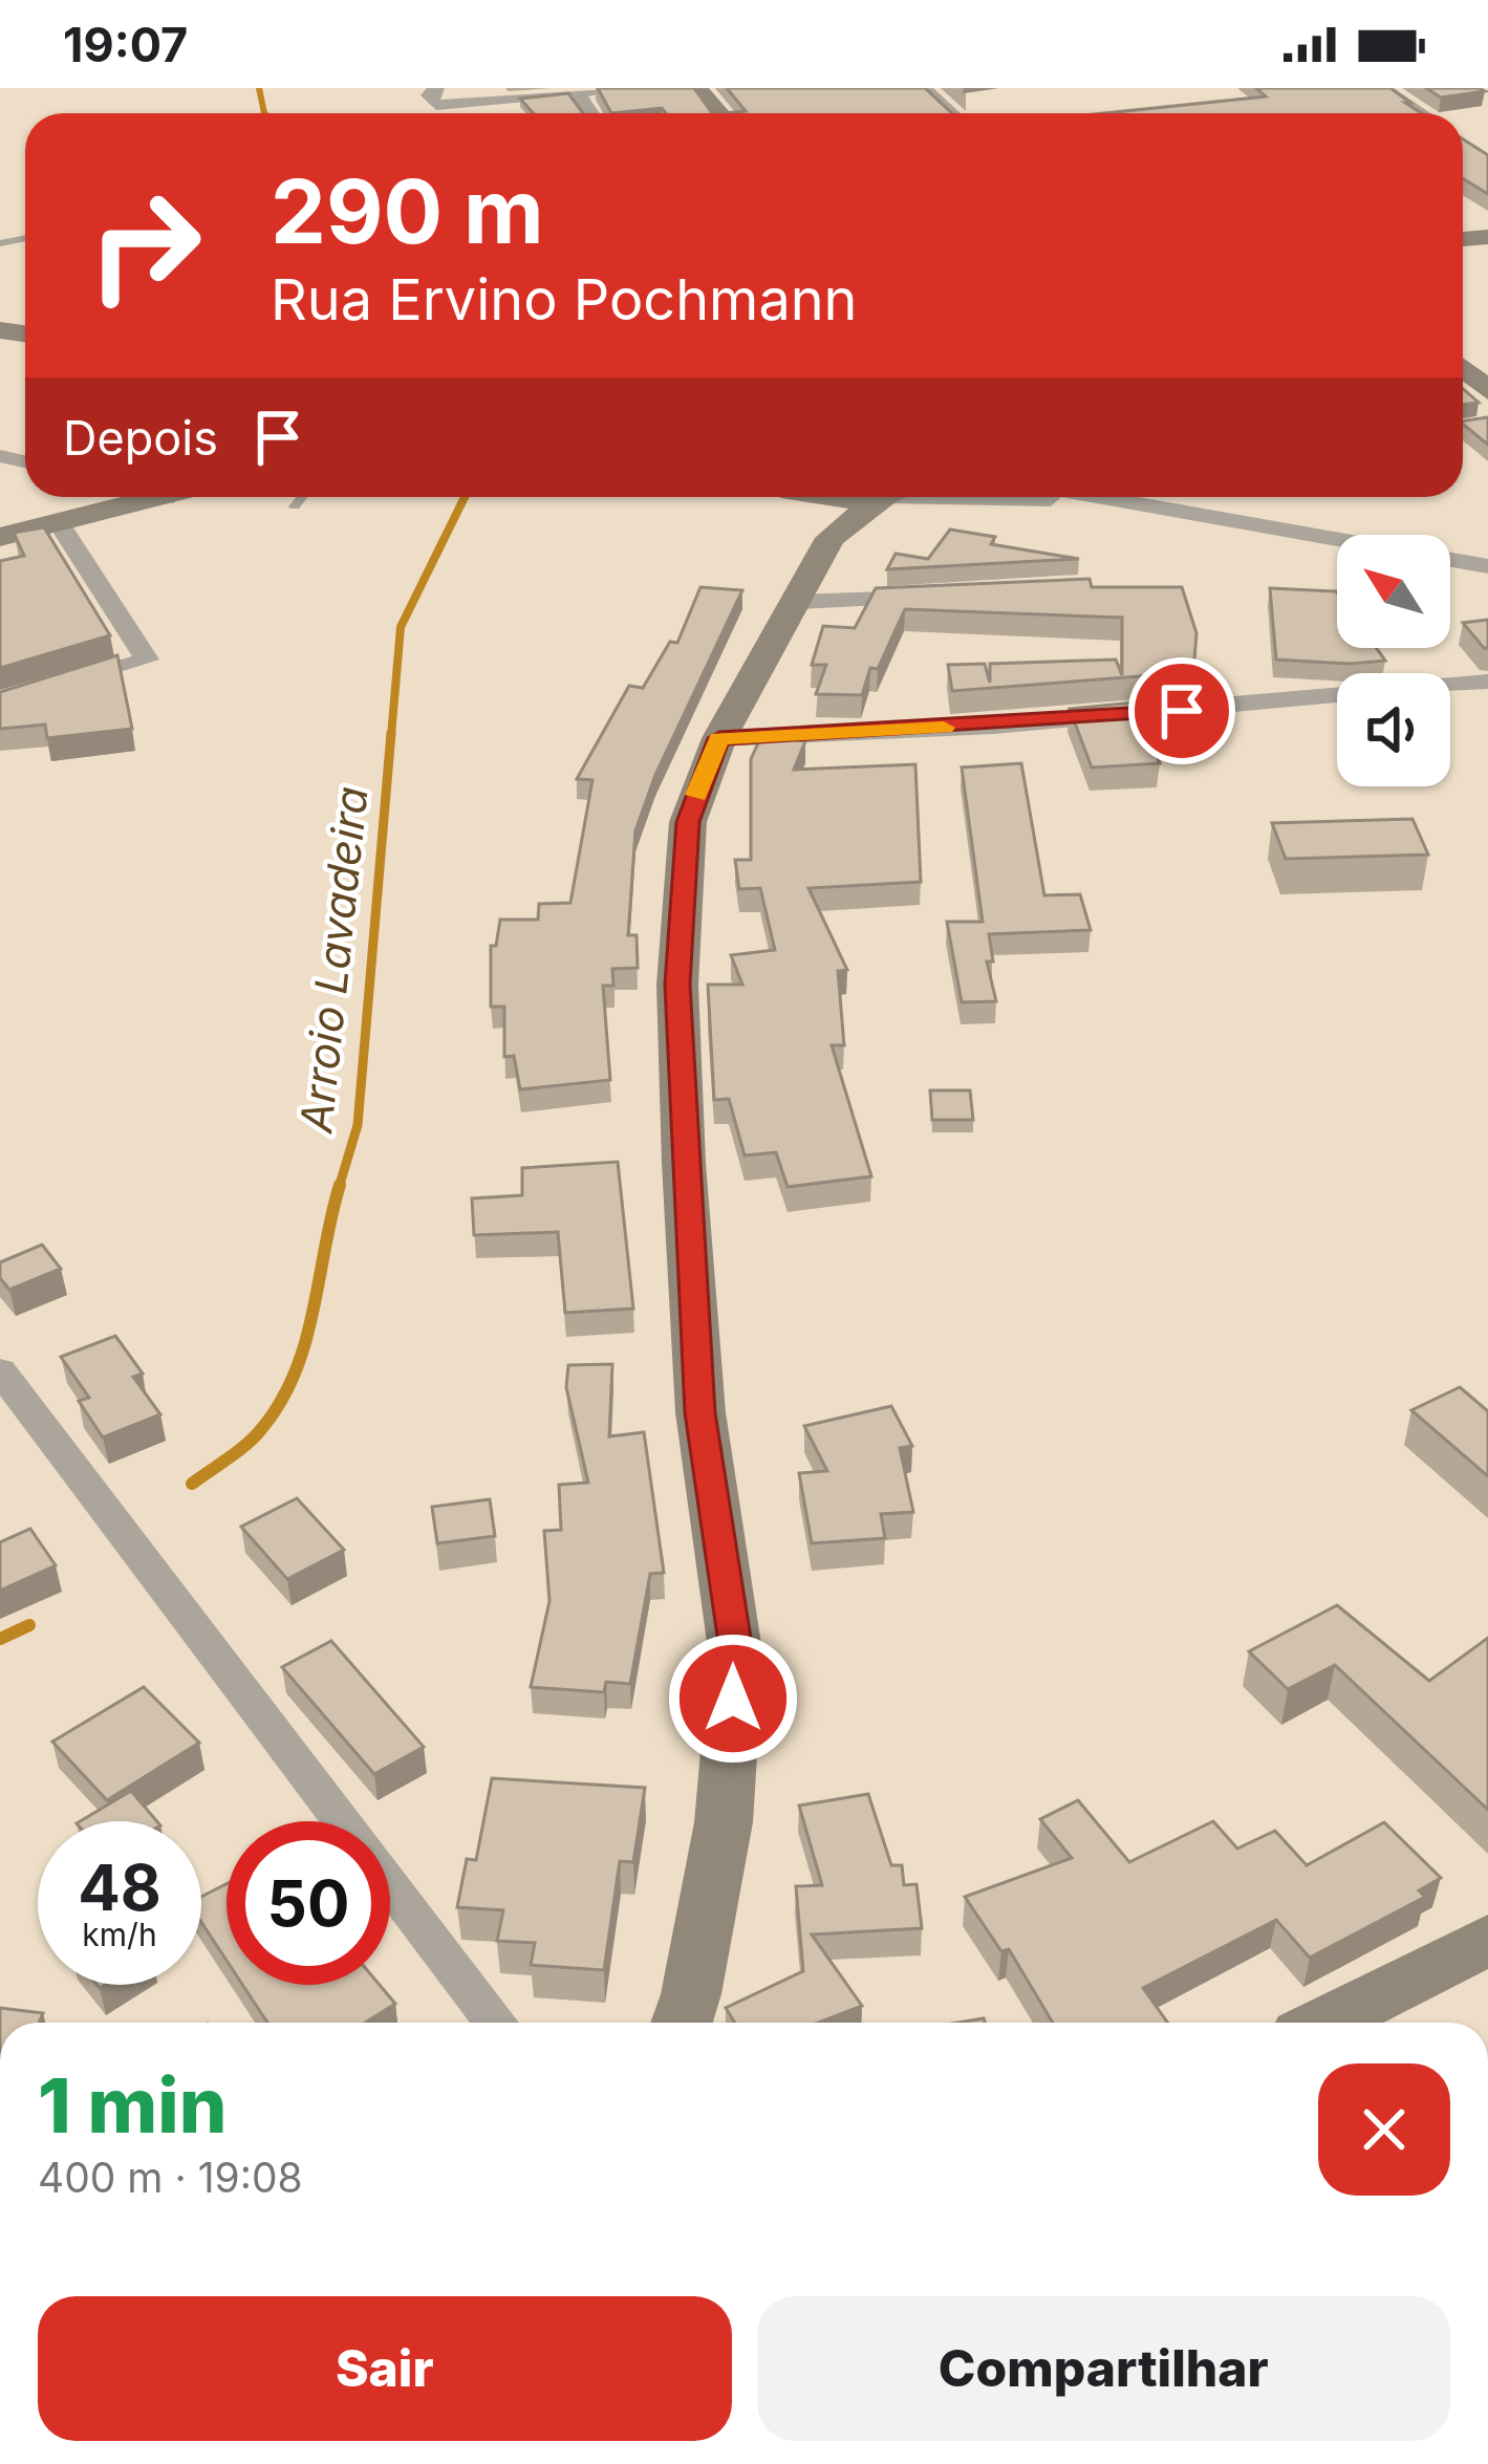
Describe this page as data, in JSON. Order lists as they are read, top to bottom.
{
  "water": ["Arroio Lavadeira"],
  "north": "top left",
  "page": {
    "status": "19:07",
    "turn": ["290 m", "Rua Ervino Pochmann"],
    "then": "Depois",
    "speed": "48 km/h",
    "limit": "50",
    "heading": ["1 min", "400 m · 19:08"],
    "buttons": ["Sair", "Compartilhar"]
  }
}
